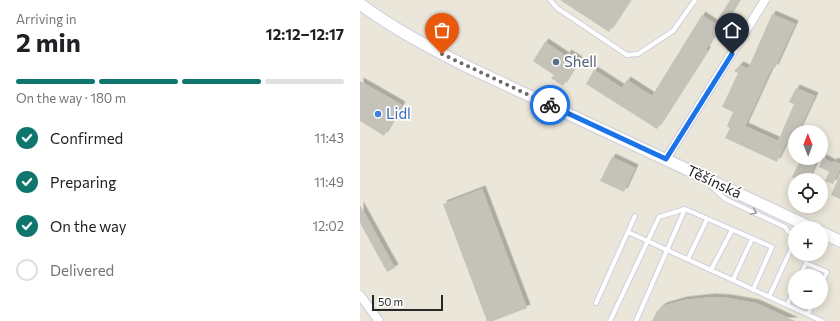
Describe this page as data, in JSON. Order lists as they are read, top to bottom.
{
  "streets": {
    "street": ["Těšínská"]
  },
  "places": ["Shell", "Lidl"],
  "scale_bar": "50 m",
  "north": "top",
  "page": {
    "heading": ["2 min", "Arriving in", "12:12–12:17"],
    "bar": "On the way · 180 m",
    "list": [
      ["Confirmed", "11:43"],
      ["Preparing", "11:49"],
      ["On the way", "12:02"],
      "Delivered"
    ],
    "map_buttons": ["+", "−"],
    "scale": "50 m"
  }
}
